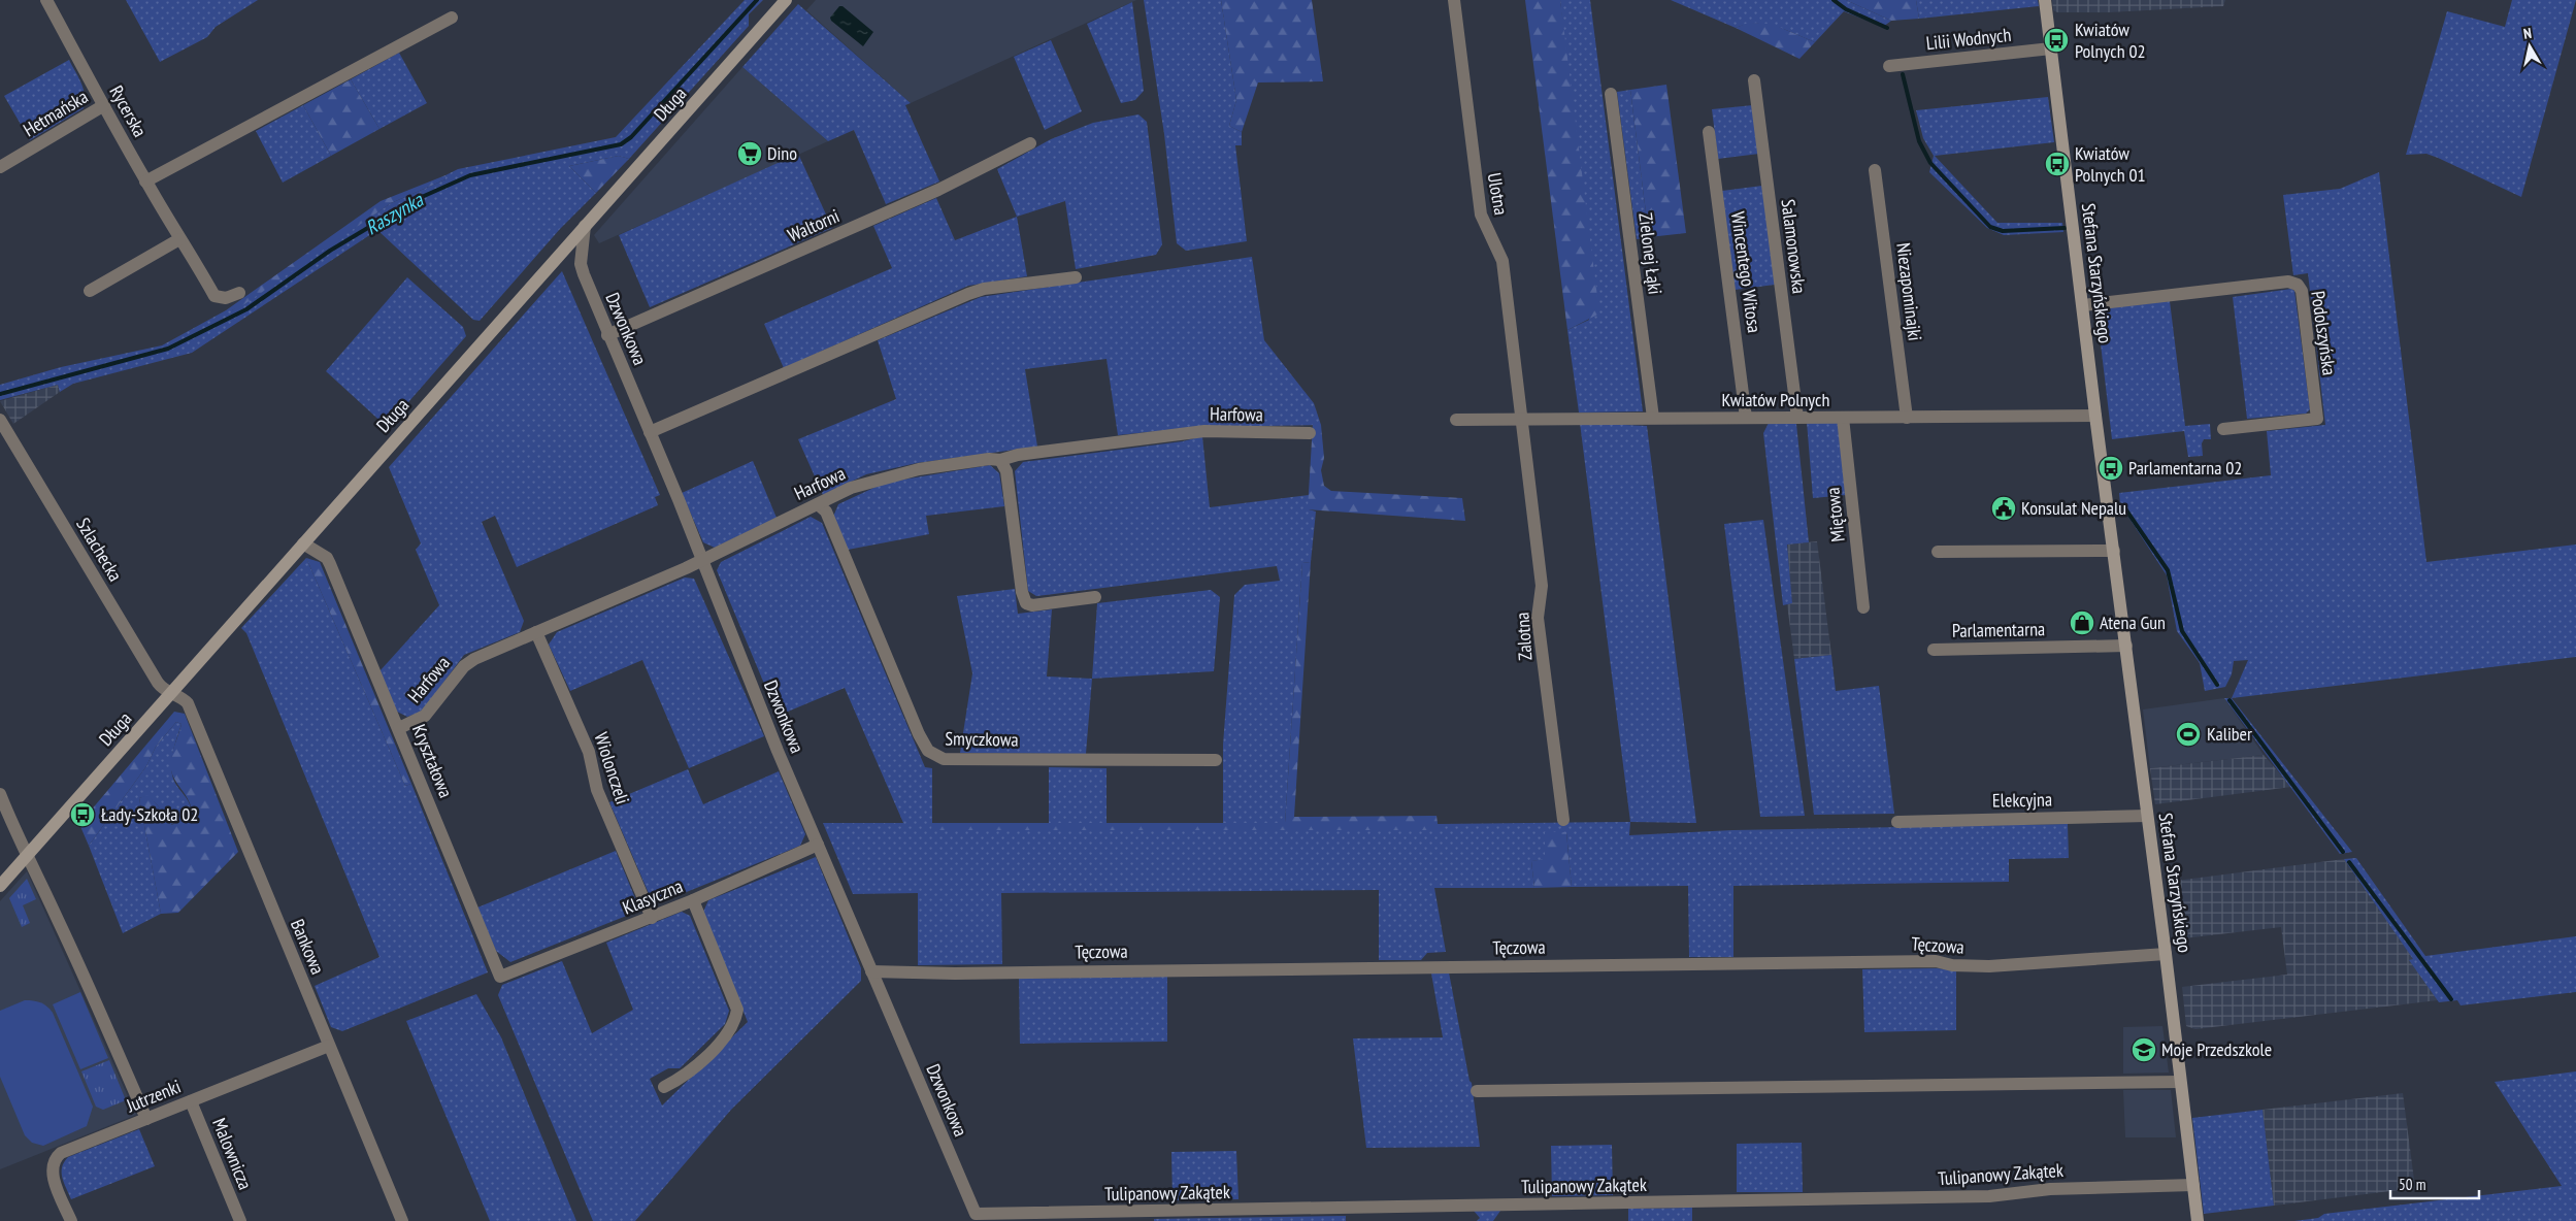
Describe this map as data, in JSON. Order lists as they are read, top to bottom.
{
  "streets": {
    "street": [
      "Lilii Wodnych",
      "Długa",
      "Rycerska",
      "Hetmańska",
      "Ulotna",
      "Waltorni",
      "Salamonowska",
      "Zielonej Łąki",
      "Wincentego Witosa",
      "Stefana Starzyńskiego",
      "Niezapominajki",
      "Dzwonkowa",
      "Podolszyńska",
      "Kwiatów Polnych",
      "Harfowa",
      "Miętowa",
      "Szlachecka",
      "Parlamentarna",
      "Zalotna",
      "Smyczkowa",
      "Kryształowa",
      "Wiolonczeli",
      "Elekcyjna",
      "Klasyczna",
      "Tęczowa",
      "Bankowa",
      "Jutrzenki",
      "Malownicza",
      "Tulipanowy Zakątek"
    ]
  },
  "crossings": [
    ["Lilii Wodnych", "Stefana Starzyńskiego"],
    ["Długa", "Dzwonkowa"],
    ["Długa", "Szlachecka"],
    ["Długa", "Kryształowa"],
    ["Długa", "Bankowa"],
    ["Rycerska", "Hetmańska"],
    ["Ulotna", "Kwiatów Polnych"],
    ["Ulotna", "Zalotna"],
    ["Waltorni", "Dzwonkowa"],
    ["Salamonowska", "Kwiatów Polnych"],
    ["Zielonej Łąki", "Kwiatów Polnych"],
    ["Wincentego Witosa", "Kwiatów Polnych"],
    ["Stefana Starzyńskiego", "Podolszyńska"],
    ["Stefana Starzyńskiego", "Kwiatów Polnych"],
    ["Stefana Starzyńskiego", "Parlamentarna"],
    ["Stefana Starzyńskiego", "Elekcyjna"],
    ["Stefana Starzyńskiego", "Tęczowa"],
    ["Stefana Starzyńskiego", "Tulipanowy Zakątek"],
    ["Niezapominajki", "Kwiatów Polnych"],
    ["Dzwonkowa", "Harfowa"],
    ["Dzwonkowa", "Klasyczna"],
    ["Dzwonkowa", "Tęczowa"],
    ["Dzwonkowa", "Tulipanowy Zakątek"],
    ["Kwiatów Polnych", "Miętowa"],
    ["Kwiatów Polnych", "Zalotna"],
    ["Harfowa", "Smyczkowa"],
    ["Harfowa", "Kryształowa"],
    ["Harfowa", "Wiolonczeli"],
    ["Szlachecka", "Bankowa"],
    ["Kryształowa", "Klasyczna"],
    ["Wiolonczeli", "Klasyczna"],
    ["Bankowa", "Jutrzenki"],
    ["Jutrzenki", "Malownicza"]
  ],
  "water": ["Raszynka"],
  "places": {
    "bus stop": [
      "Kwiatów Polnych 02",
      "Kwiatów Polnych 01",
      "Parlamentarna 02",
      "Łady-Szkoła 02"
    ],
    "supermarket": ["Dino"],
    "public building": ["Konsulat Nepalu"],
    "shop": ["Atena Gun"],
    "sports": ["Kaliber"],
    "school or university": ["Moje Przedszkole"]
  },
  "scale_bar": "50 m",
  "north": "top"
}
